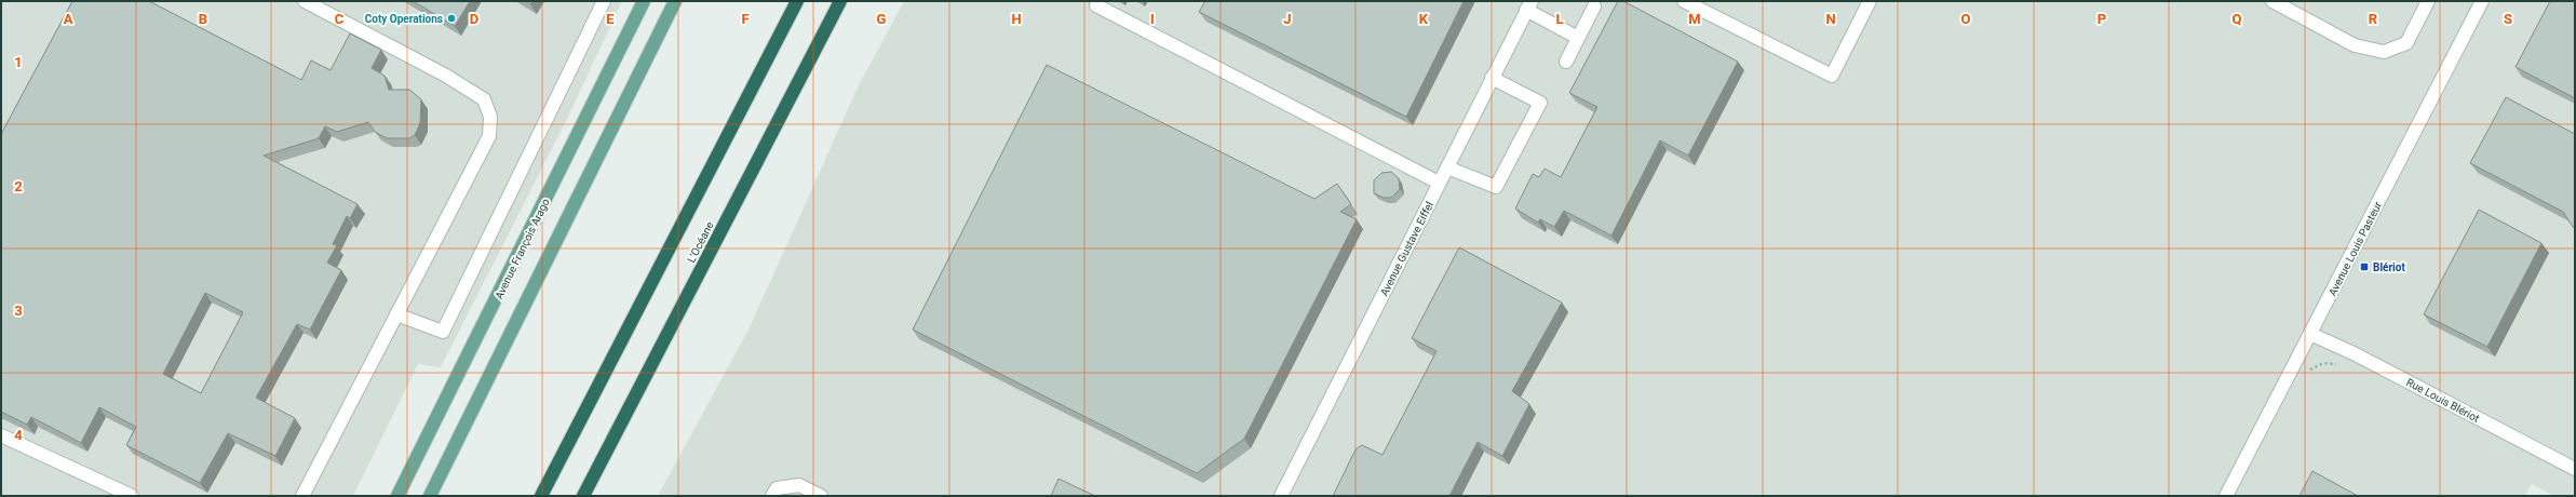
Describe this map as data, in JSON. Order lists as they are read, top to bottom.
{
  "streets": {
    "highway": ["L’Océane"],
    "main road": ["Avenue François Arago"],
    "street": ["Avenue Gustave Eiffel", "Avenue Louis Pasteur", "Rue Louis Blériot"]
  },
  "crossings": [
    ["Avenue Louis Pasteur", "Rue Louis Blériot"]
  ],
  "places": {
    "other": ["Coty Operations"],
    "transit": ["Blériot"]
  },
  "grid": {
    "columns": [
      "A",
      "B",
      "C",
      "D",
      "E",
      "F",
      "G",
      "H",
      "I",
      "J",
      "K",
      "L",
      "M",
      "N",
      "O",
      "P",
      "Q",
      "R",
      "S"
    ],
    "rows": [
      "1",
      "2",
      "3",
      "4"
    ]
  }
}
